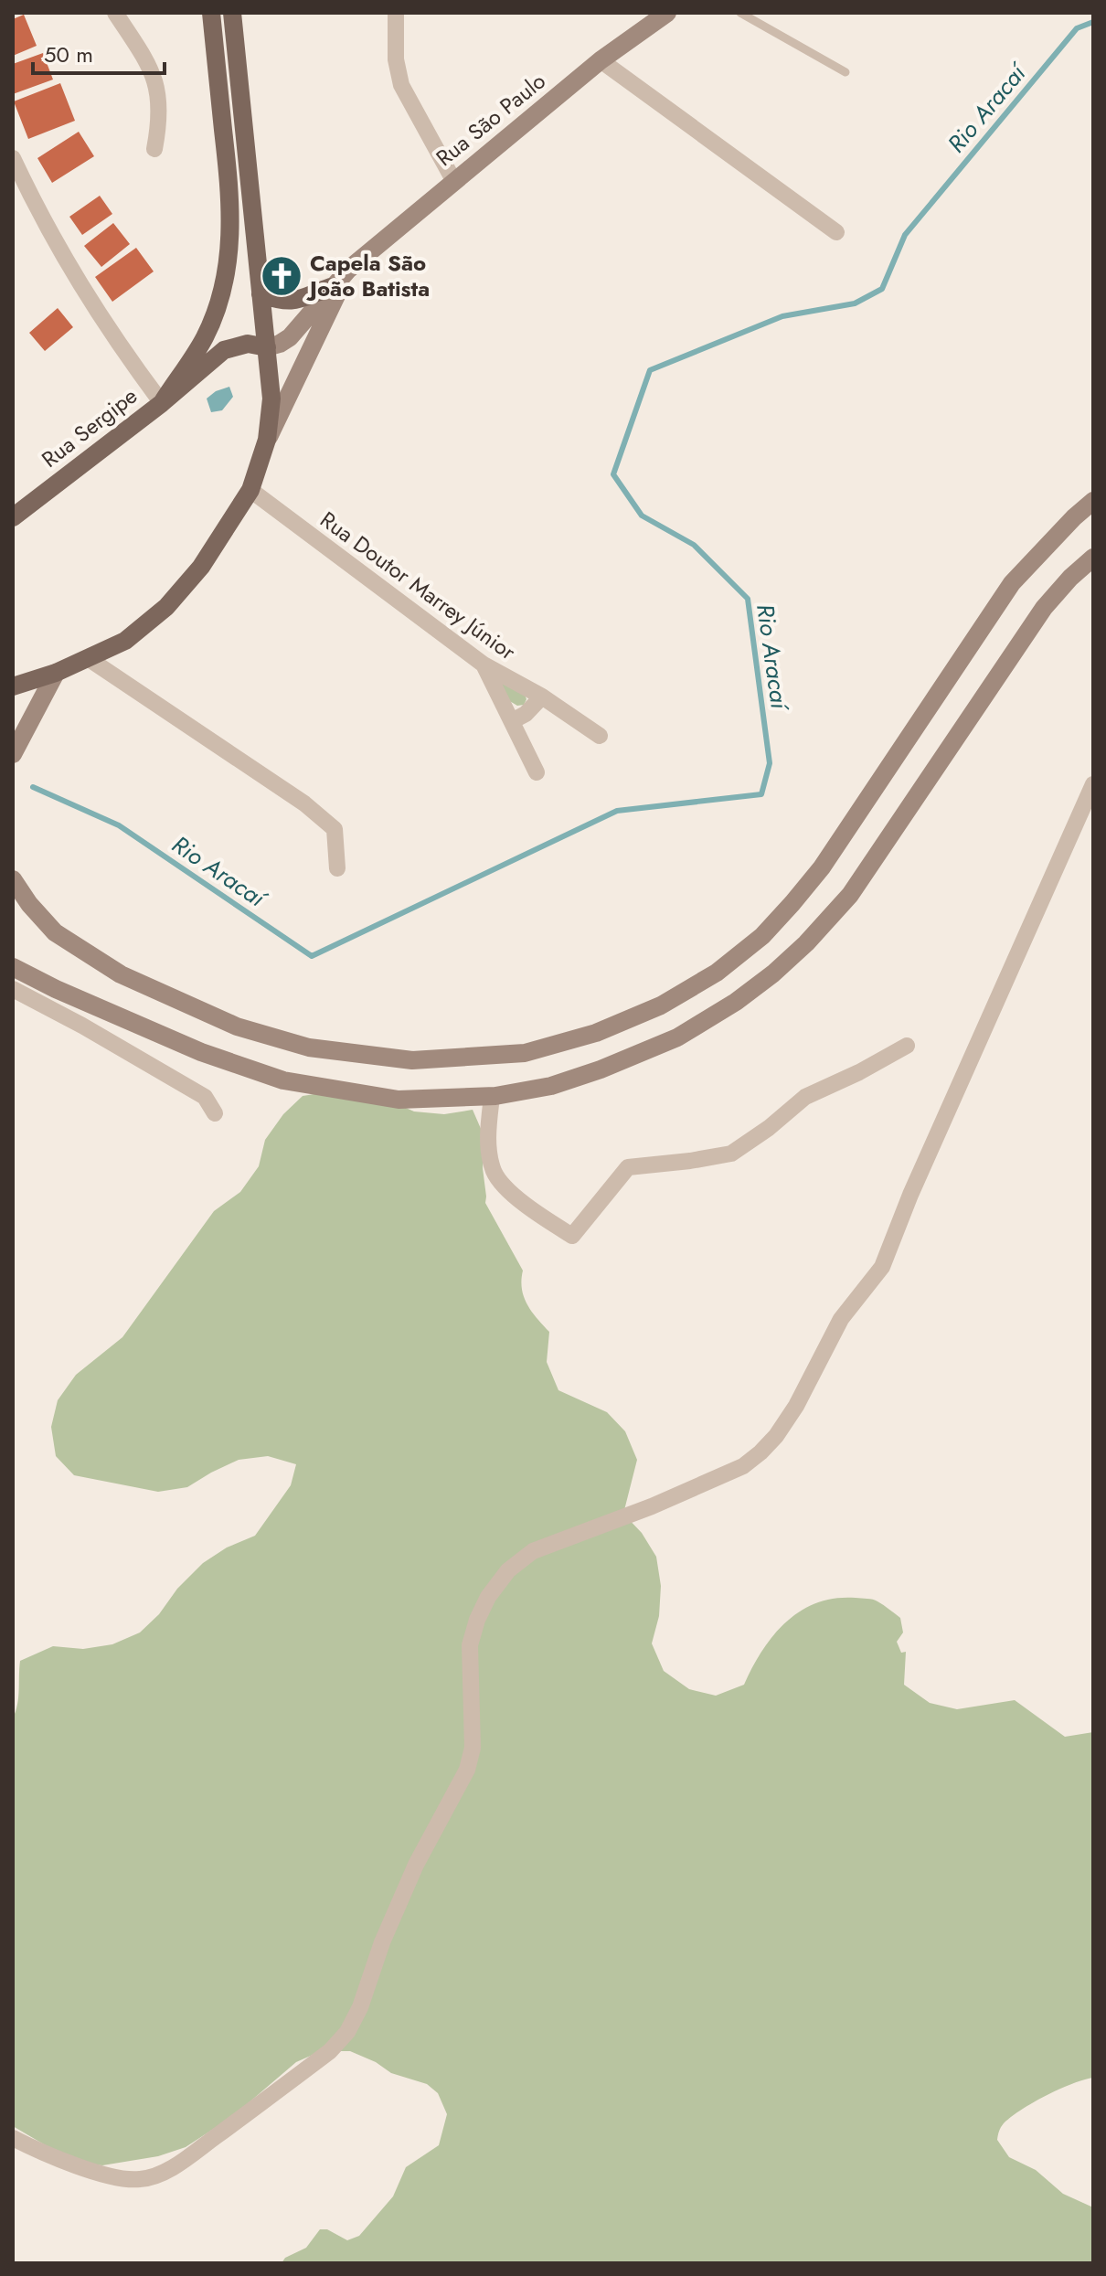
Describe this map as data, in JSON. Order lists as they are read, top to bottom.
{
  "streets": {
    "main road": ["Rua São Paulo", "Rua Sergipe"],
    "street": ["Rua Doutor Marrey Júnior"]
  },
  "crossings": [
    ["Rua São Paulo", "Rua Sergipe"]
  ],
  "water": ["Rio Aracaí"],
  "places": {
    "church": ["Capela São João Batista"]
  },
  "scale_bar": "50 m"
}
